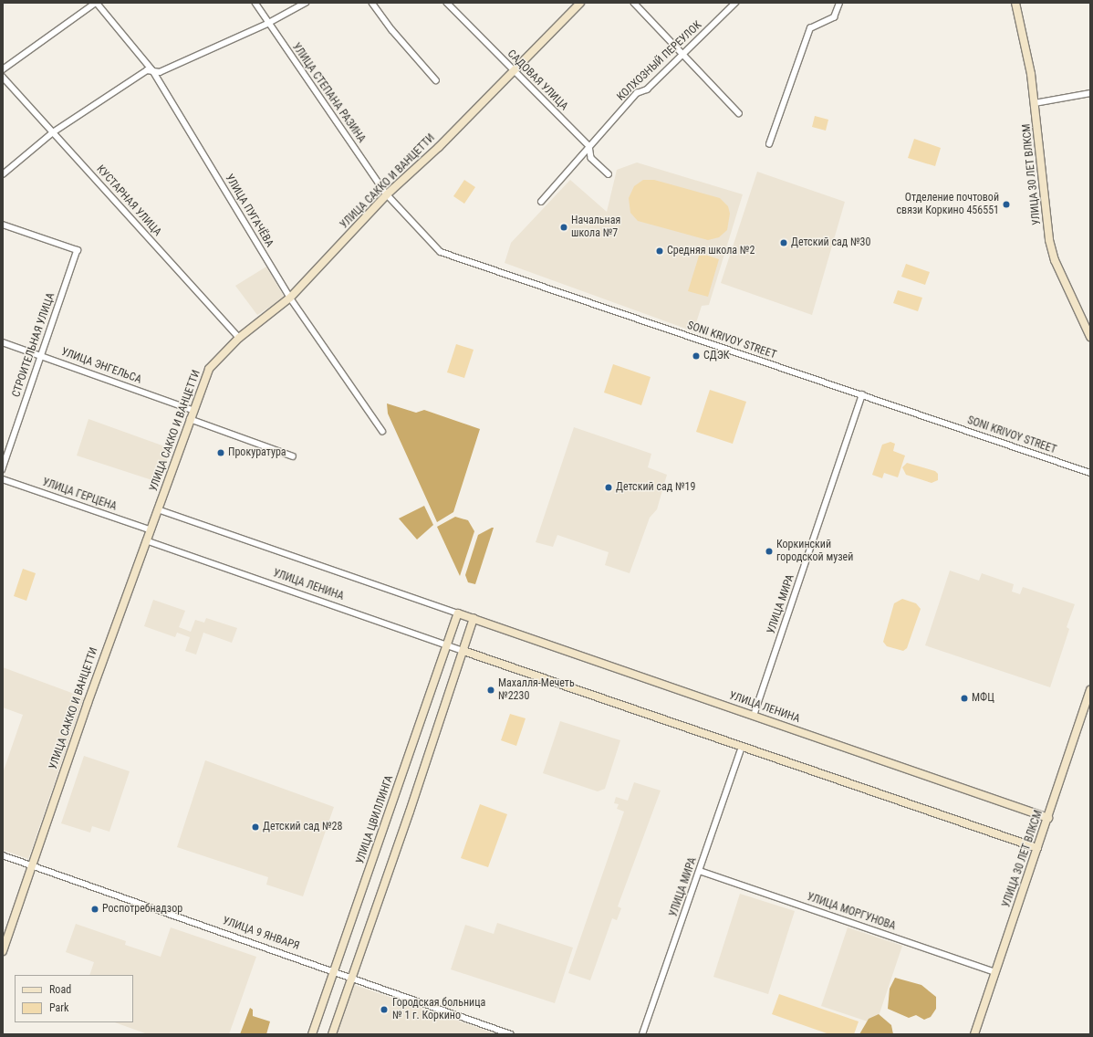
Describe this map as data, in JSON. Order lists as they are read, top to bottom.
{
  "streets": {
    "street": [
      "КОЛХОЗНЫЙ ПЕРЕУЛОК",
      "САДОВАЯ УЛИЦА",
      "УЛИЦА СТЕПАНА РАЗИНА",
      "УЛИЦА 30 ЛЕТ ВЛКСМ",
      "УЛИЦА САККО И ВАНЦЕТТИ",
      "КУСТАРНАЯ УЛИЦА",
      "УЛИЦА ПУГАЧЁВА",
      "SONI KRIVOY STREET",
      "СТРОИТЕЛЬНАЯ УЛИЦА",
      "УЛИЦА ЭНГЕЛЬСА",
      "УЛИЦА ГЕРЦЕНА",
      "УЛИЦА ЛЕНИНА",
      "УЛИЦА МИРА",
      "УЛИЦА ЦВИЛЛИНГА",
      "УЛИЦА МОРГУНОВА",
      "УЛИЦА 9 ЯНВАРЯ"
    ]
  },
  "crossings": [
    ["КОЛХОЗНЫЙ ПЕРЕУЛОК", "САДОВАЯ УЛИЦА"],
    ["САДОВАЯ УЛИЦА", "УЛИЦА САККО И ВАНЦЕТТИ"],
    ["УЛИЦА СТЕПАНА РАЗИНА", "УЛИЦА САККО И ВАНЦЕТТИ"],
    ["УЛИЦА СТЕПАНА РАЗИНА", "SONI KRIVOY STREET"],
    ["УЛИЦА 30 ЛЕТ ВЛКСМ", "УЛИЦА ЛЕНИНА"],
    ["УЛИЦА 30 ЛЕТ ВЛКСМ", "УЛИЦА МОРГУНОВА"],
    ["УЛИЦА САККО И ВАНЦЕТТИ", "КУСТАРНАЯ УЛИЦА"],
    ["УЛИЦА САККО И ВАНЦЕТТИ", "УЛИЦА ПУГАЧЁВА"],
    ["УЛИЦА САККО И ВАНЦЕТТИ", "SONI KRIVOY STREET"],
    ["УЛИЦА САККО И ВАНЦЕТТИ", "УЛИЦА ЭНГЕЛЬСА"],
    ["УЛИЦА САККО И ВАНЦЕТТИ", "УЛИЦА ГЕРЦЕНА"],
    ["УЛИЦА САККО И ВАНЦЕТТИ", "УЛИЦА ЛЕНИНА"],
    ["УЛИЦА САККО И ВАНЦЕТТИ", "УЛИЦА 9 ЯНВАРЯ"],
    ["SONI KRIVOY STREET", "УЛИЦА МИРА"],
    ["СТРОИТЕЛЬНАЯ УЛИЦА", "УЛИЦА ЭНГЕЛЬСА"],
    ["УЛИЦА ЛЕНИНА", "УЛИЦА МИРА"],
    ["УЛИЦА ЛЕНИНА", "УЛИЦА ЦВИЛЛИНГА"],
    ["УЛИЦА МИРА", "УЛИЦА МОРГУНОВА"],
    ["УЛИЦА ЦВИЛЛИНГА", "УЛИЦА 9 ЯНВАРЯ"]
  ],
  "places": [
    "Отделение почтовой связи Коркино 456551",
    "Начальная школа №7",
    "Детский сад №30",
    "Средняя школа №2",
    "СДЭК",
    "Прокуратура",
    "Детский сад №19",
    "Коркинский городской музей",
    "Махалля-Мечеть №2230",
    "МФЦ",
    "Детский сад №28",
    "Роспотребнадзор",
    "Городская больница № 1 г. Коркино"
  ],
  "legend": ["Road", "Park"]
}
